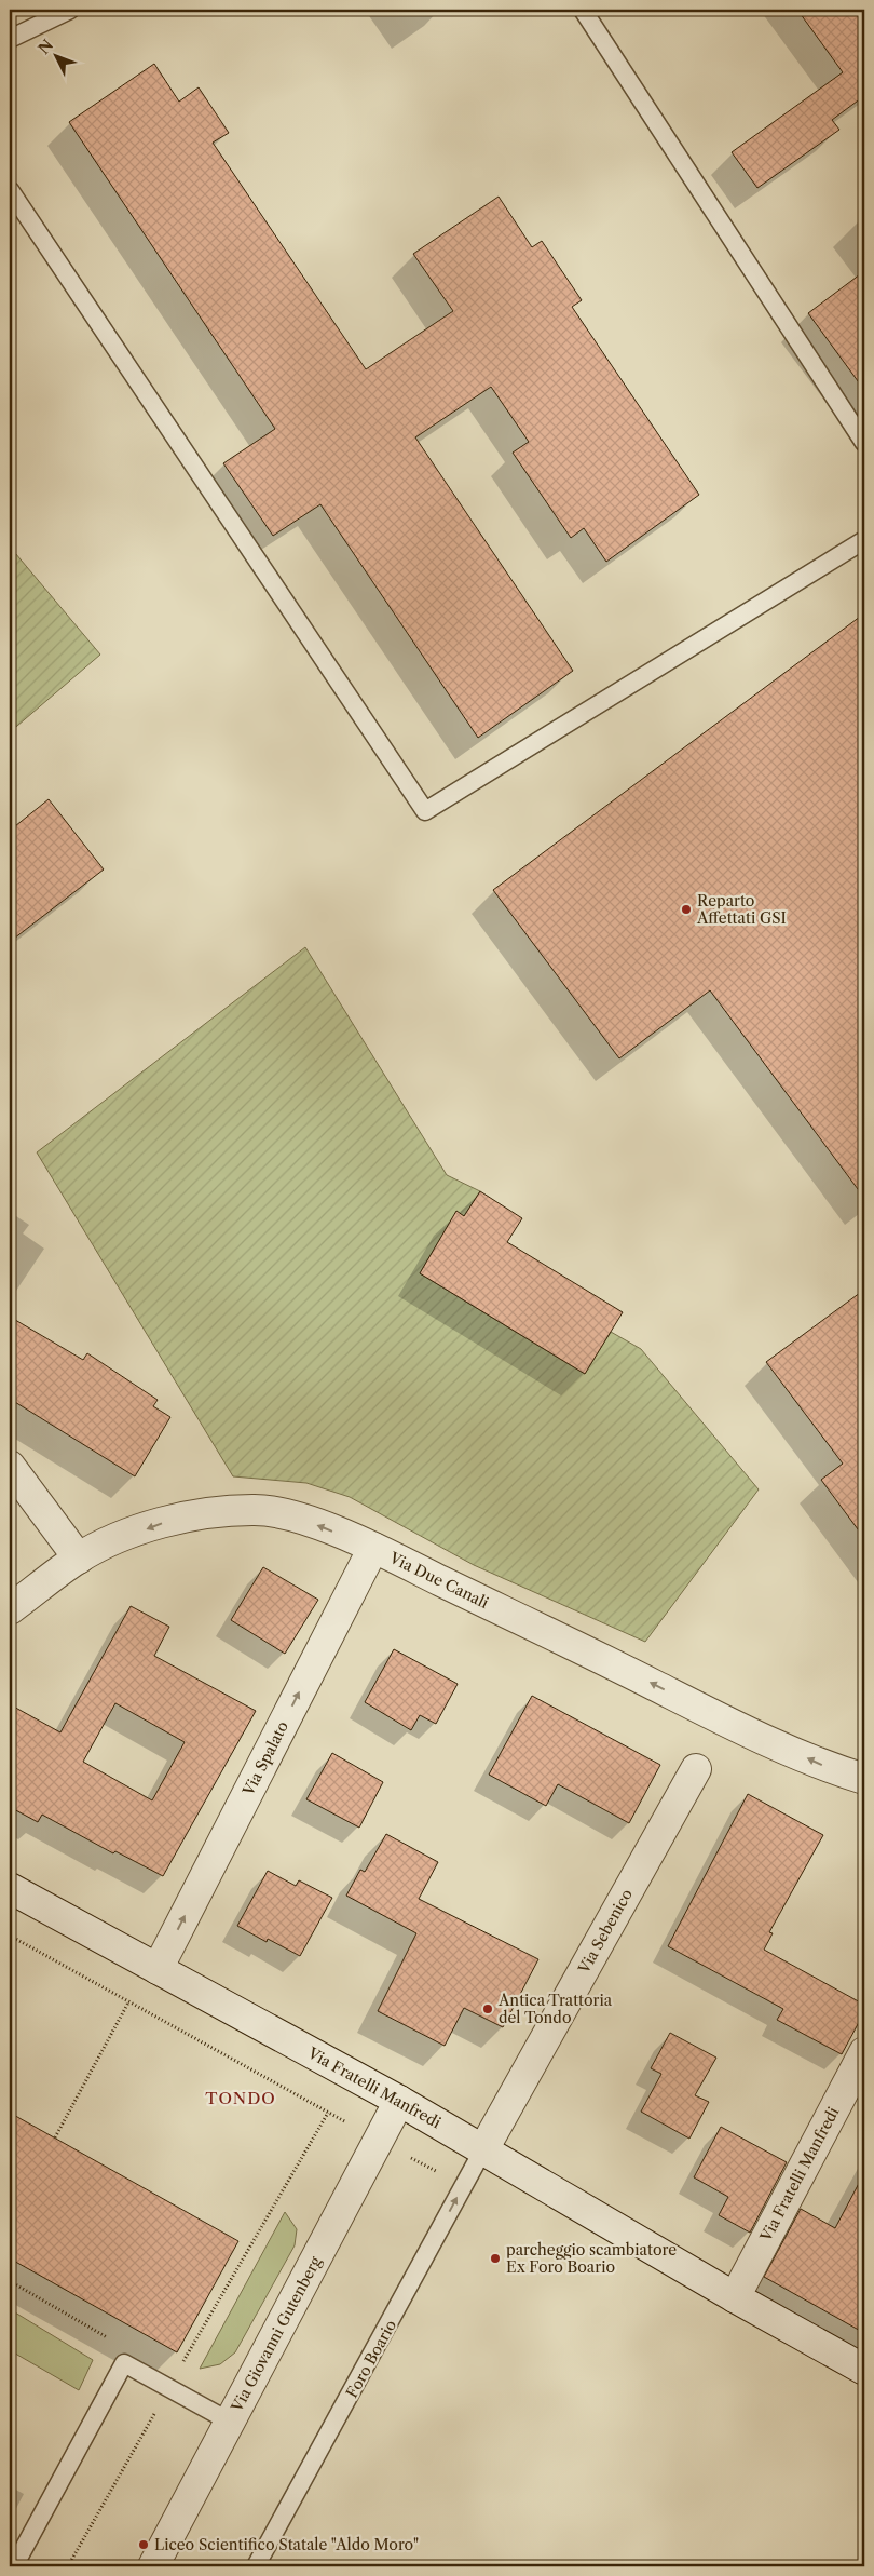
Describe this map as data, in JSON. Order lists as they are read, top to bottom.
{
  "streets": {
    "street": [
      "Via Due Canali",
      "Via Spalato",
      "Via Sebenico",
      "Via Fratelli Manfredi",
      "Via Giovanni Gutenberg"
    ],
    "lane": ["Foro Boario"]
  },
  "crossings": [
    ["Via Due Canali", "Via Spalato"],
    ["Via Spalato", "Via Fratelli Manfredi"],
    ["Via Sebenico", "Via Fratelli Manfredi"],
    ["Via Sebenico", "Foro Boario"],
    ["Via Fratelli Manfredi", "Via Giovanni Gutenberg"],
    ["Via Fratelli Manfredi", "Foro Boario"]
  ],
  "one_way": ["Via Due Canali", "Via Spalato", "Foro Boario"],
  "districts": ["TONDO"],
  "places": [
    "Reparto Affettati GSI",
    "Antica Trattoria del Tondo",
    "parcheggio scambiatore Ex Foro Boario",
    "Liceo Scientifico Statale \"Aldo Moro\""
  ],
  "north": "top left"
}
